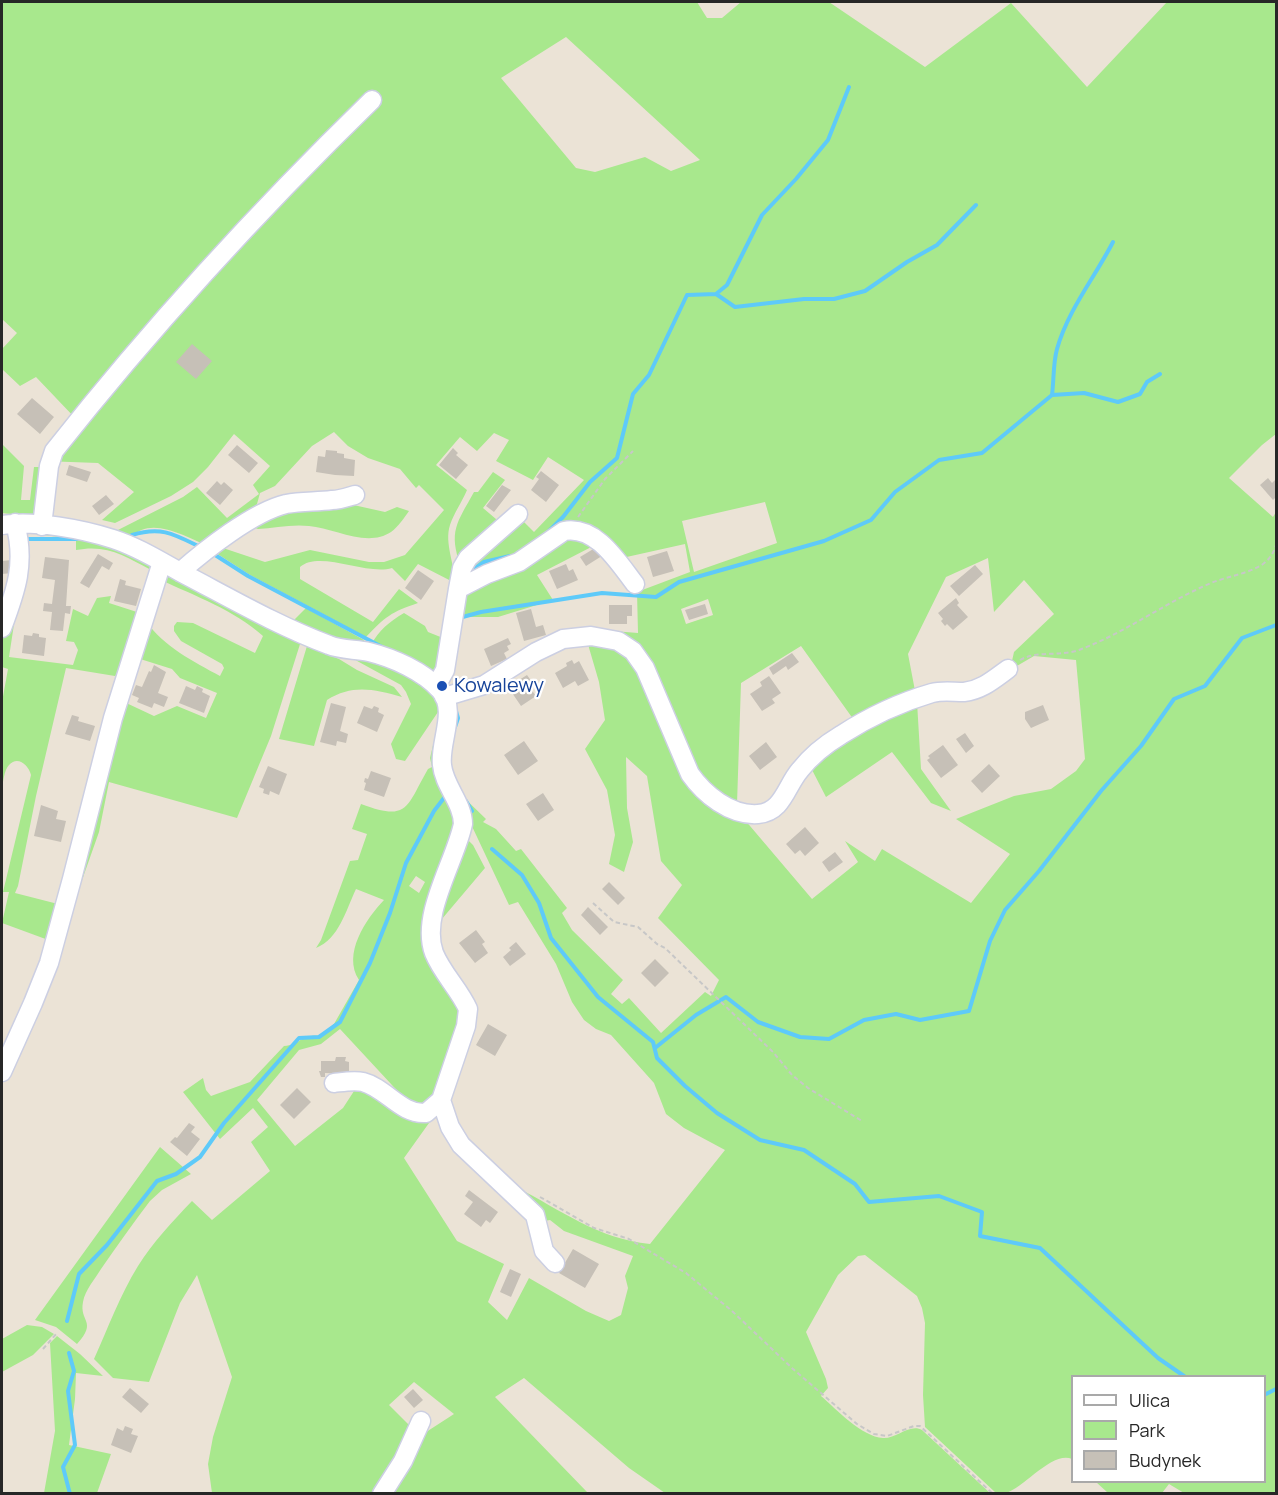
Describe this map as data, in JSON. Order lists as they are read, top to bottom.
{
  "places": ["Kowalewy"],
  "legend": ["Ulica", "Park", "Budynek"]
}
